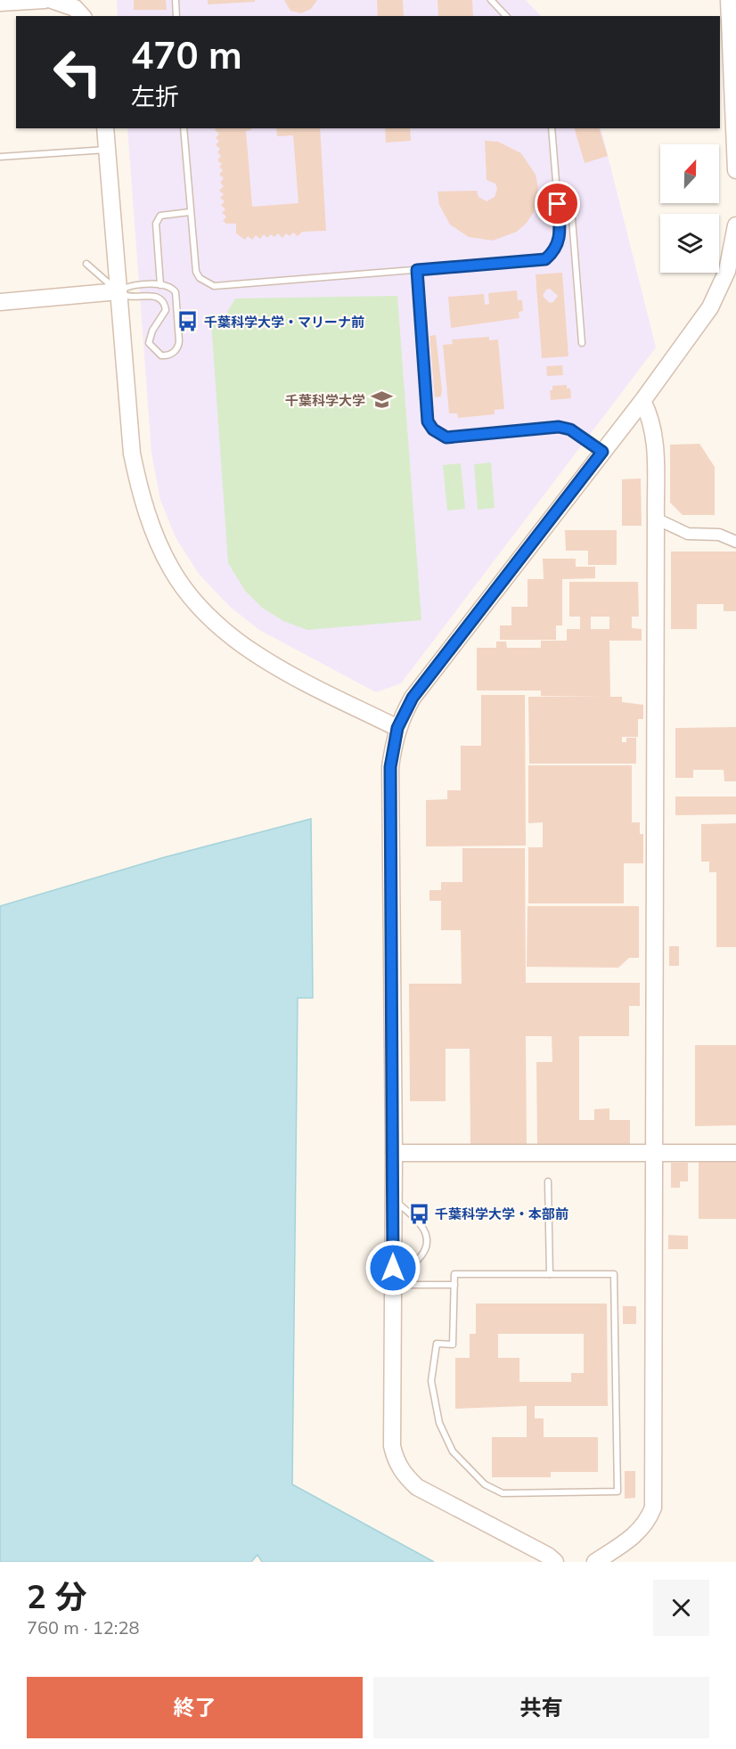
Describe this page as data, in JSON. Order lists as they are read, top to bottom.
{
  "places": {
    "bus stop": ["千葉科学大学・マリーナ前", "千葉科学大学・本部前"],
    "school or university": ["千葉科学大学"]
  },
  "north": "top",
  "page": {
    "turn": ["470 m", "左折"],
    "heading": ["2 分", "760 m · 12:28"],
    "buttons": ["終了", "共有"]
  }
}
